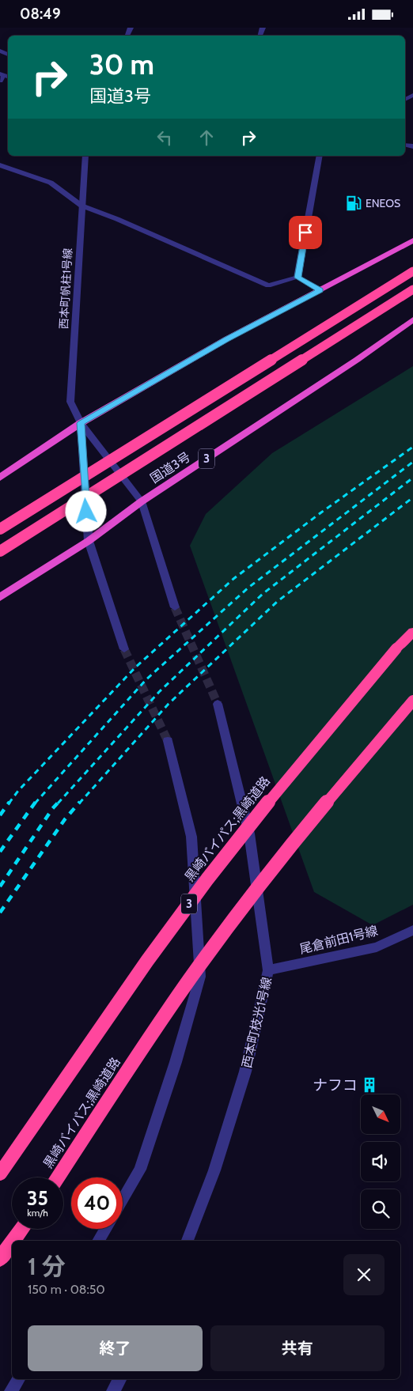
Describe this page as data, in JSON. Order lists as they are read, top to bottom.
{
  "streets": {
    "highway": ["3", "国道3号", "黒崎バイパス;黒崎道路"],
    "street": ["西本町帆柱1号線", "尾倉前田1号線", "西本町枝光1号線"]
  },
  "crossings": [
    ["尾倉前田1号線", "西本町枝光1号線"]
  ],
  "places": {
    "fuel station": ["ENEOS"],
    "building": ["ナフコ"]
  },
  "north": "bottom right",
  "page": {
    "status": "08:49",
    "turn": ["30 m", "国道3号"],
    "speed": "35 km/h",
    "limit": "40",
    "heading": ["1 分", "150 m · 08:50"],
    "buttons": ["終了", "共有"]
  }
}
